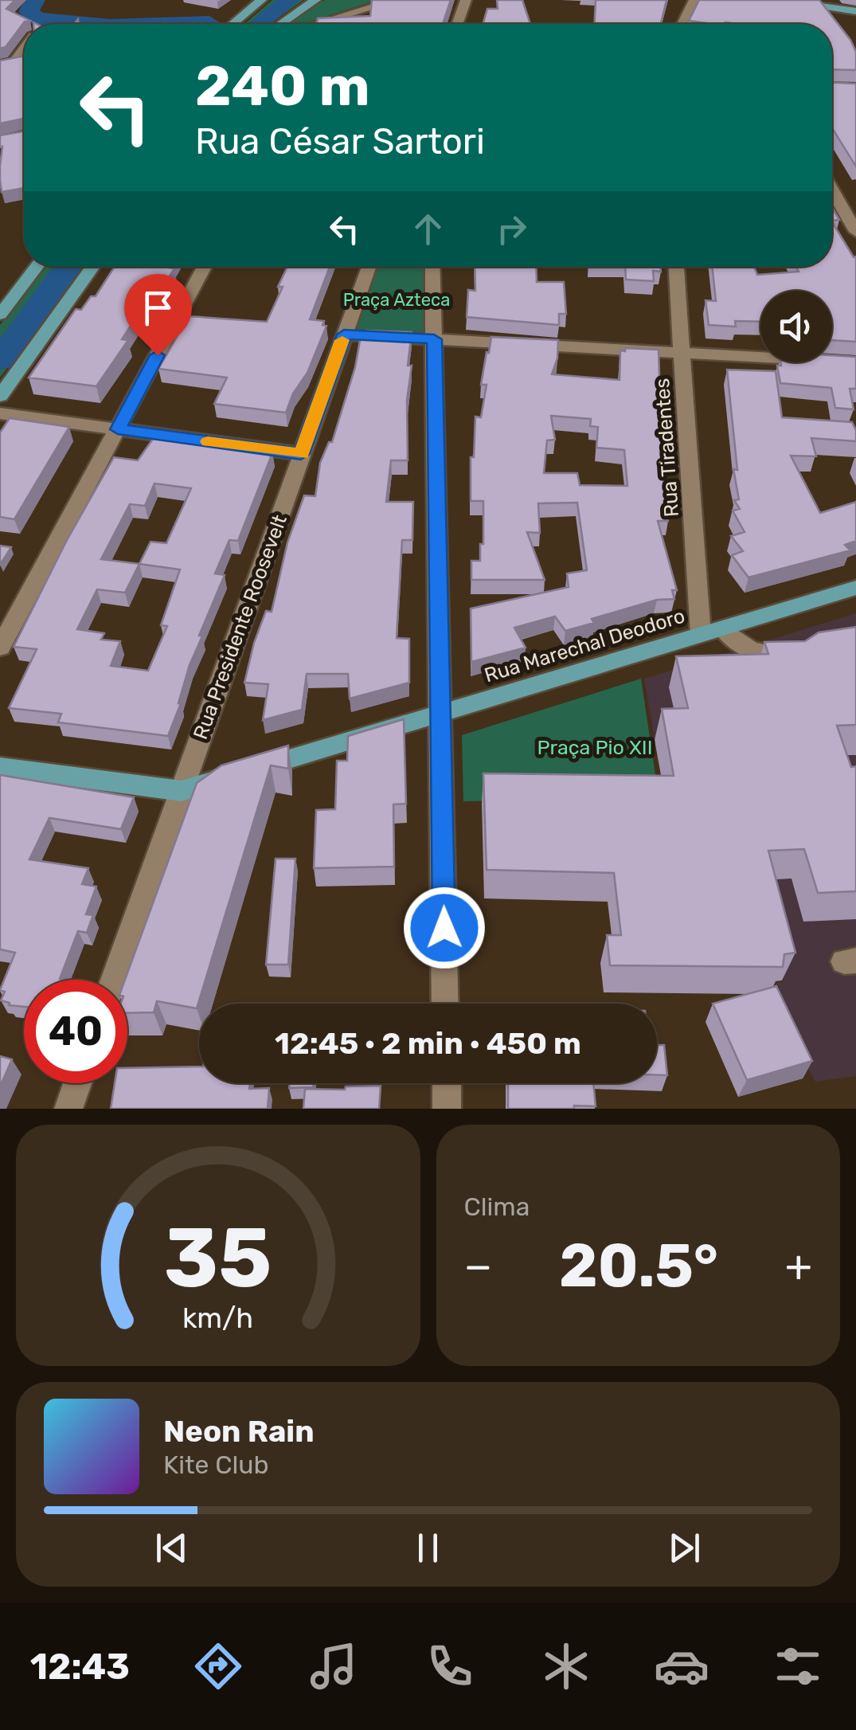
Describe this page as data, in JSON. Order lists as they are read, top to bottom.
{
  "streets": {
    "main road": ["Rua Marechal Deodoro"],
    "street": ["Rua Tiradentes", "Rua Presidente Roosevelt"]
  },
  "crossings": [
    ["Rua Tiradentes", "Rua Marechal Deodoro"],
    ["Rua Presidente Roosevelt", "Rua Marechal Deodoro"]
  ],
  "parks": ["Praça Azteca", "Praça Pio XII"],
  "page": {
    "turn": ["240 m", "Rua César Sartori"],
    "limit": "40",
    "trip": "12:45 · 2 min · 450 m",
    "tile": "Clima",
    "heat": ["−", "20.5°", "+"],
    "song": ["Neon Rain", "Kite Club"],
    "tabs": "12:43",
    "gauge": ["35", "km/h"]
  }
}
